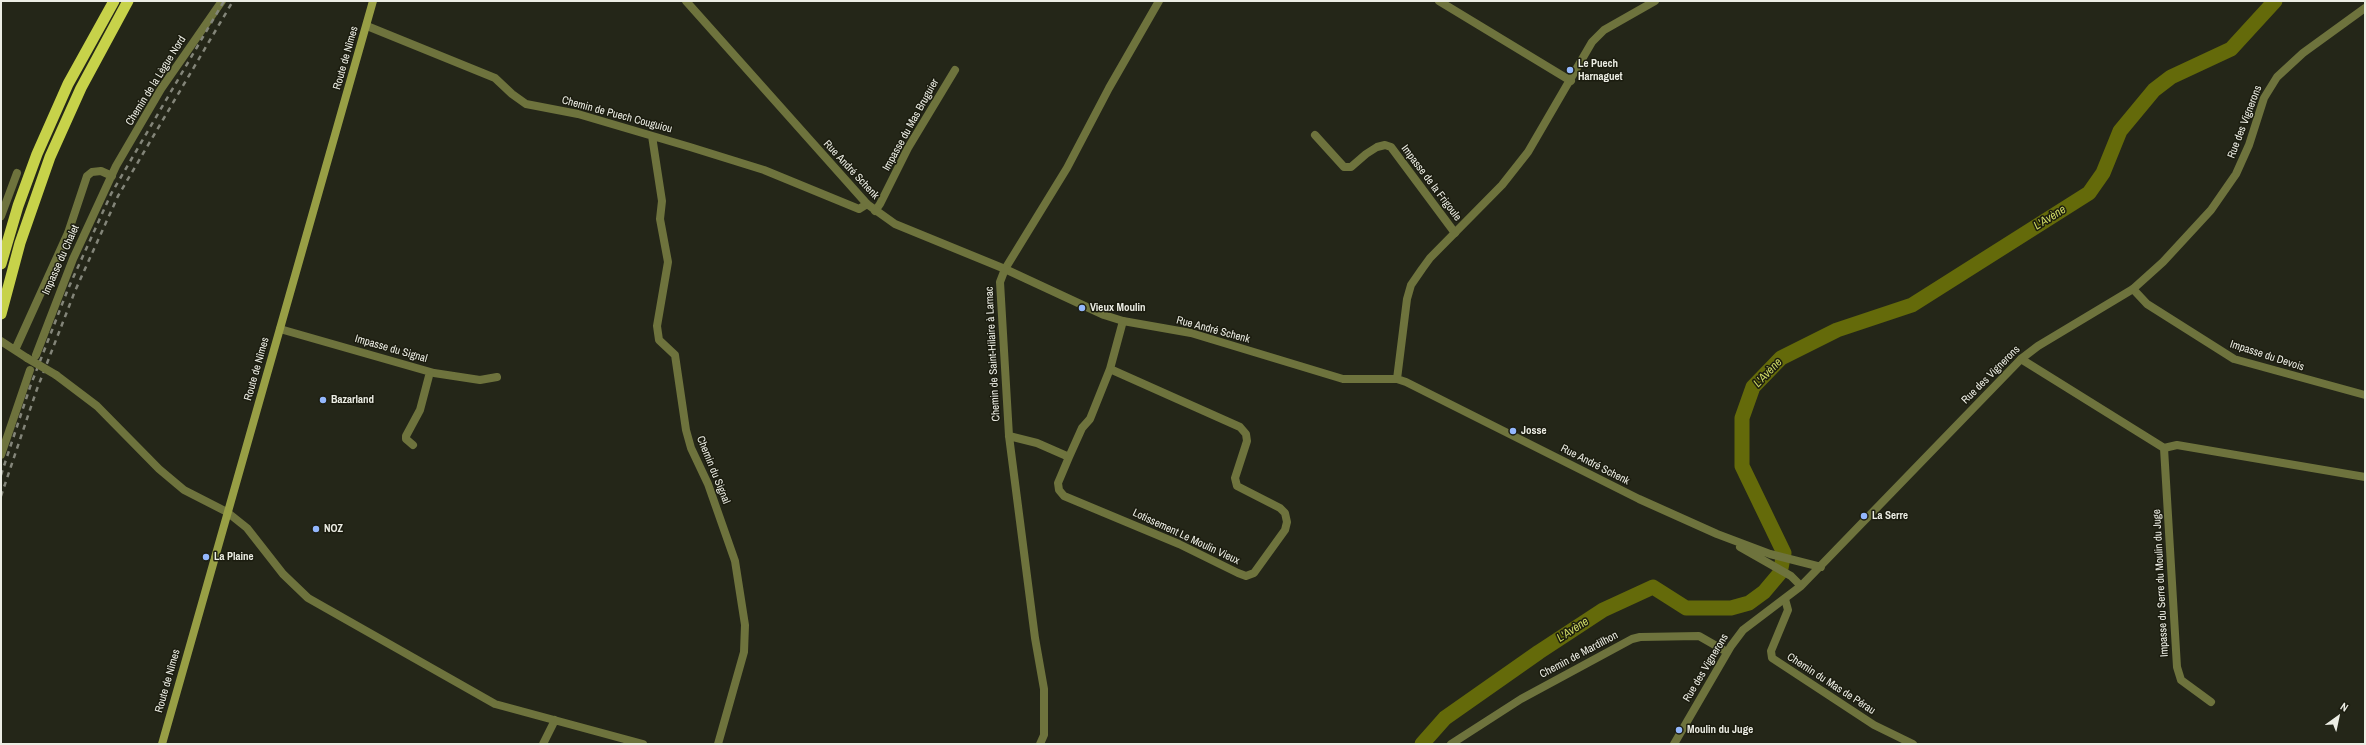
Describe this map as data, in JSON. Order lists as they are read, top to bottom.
{
  "streets": {
    "main road": ["Route de Nîmes"],
    "street": [
      "Chemin de la Lègue Nord",
      "Chemin de Puech Couguiou",
      "Rue des Vignerons",
      "Impasse du Mas Bruguier",
      "Rue André Schenk",
      "Impasse de la Frigoule",
      "Impasse du Chalet",
      "Impasse du Signal",
      "Chemin de Saint-Hilaire à Larnac",
      "Impasse du Devois",
      "Chemin du Signal",
      "Lotissement Le Moulin Vieux",
      "Impasse du Serre du Moulin du Juge",
      "Chemin de Mardilhon",
      "Chemin du Mas de Pérau"
    ]
  },
  "crossings": [
    ["Route de Nîmes", "Chemin de Puech Couguiou"],
    ["Route de Nîmes", "Impasse du Signal"],
    ["Chemin de la Lègue Nord", "Impasse du Chalet"],
    ["Chemin de Puech Couguiou", "Rue André Schenk"],
    ["Chemin de Puech Couguiou", "Chemin du Signal"],
    ["Rue des Vignerons", "Rue André Schenk"],
    ["Rue des Vignerons", "Impasse du Devois"],
    ["Rue des Vignerons", "Chemin de Mardilhon"],
    ["Rue des Vignerons", "Chemin du Mas de Pérau"],
    ["Impasse du Mas Bruguier", "Rue André Schenk"],
    ["Rue André Schenk", "Chemin de Saint-Hilaire à Larnac"],
    ["Rue André Schenk", "Lotissement Le Moulin Vieux"]
  ],
  "water": ["L'Avène"],
  "places": [
    "Le Puech Harnaguet",
    "Vieux Moulin",
    "Bazarland",
    "Josse",
    "La Serre",
    "NOZ",
    "La Plaine",
    "Moulin du Juge"
  ],
  "north": "top right"
}
